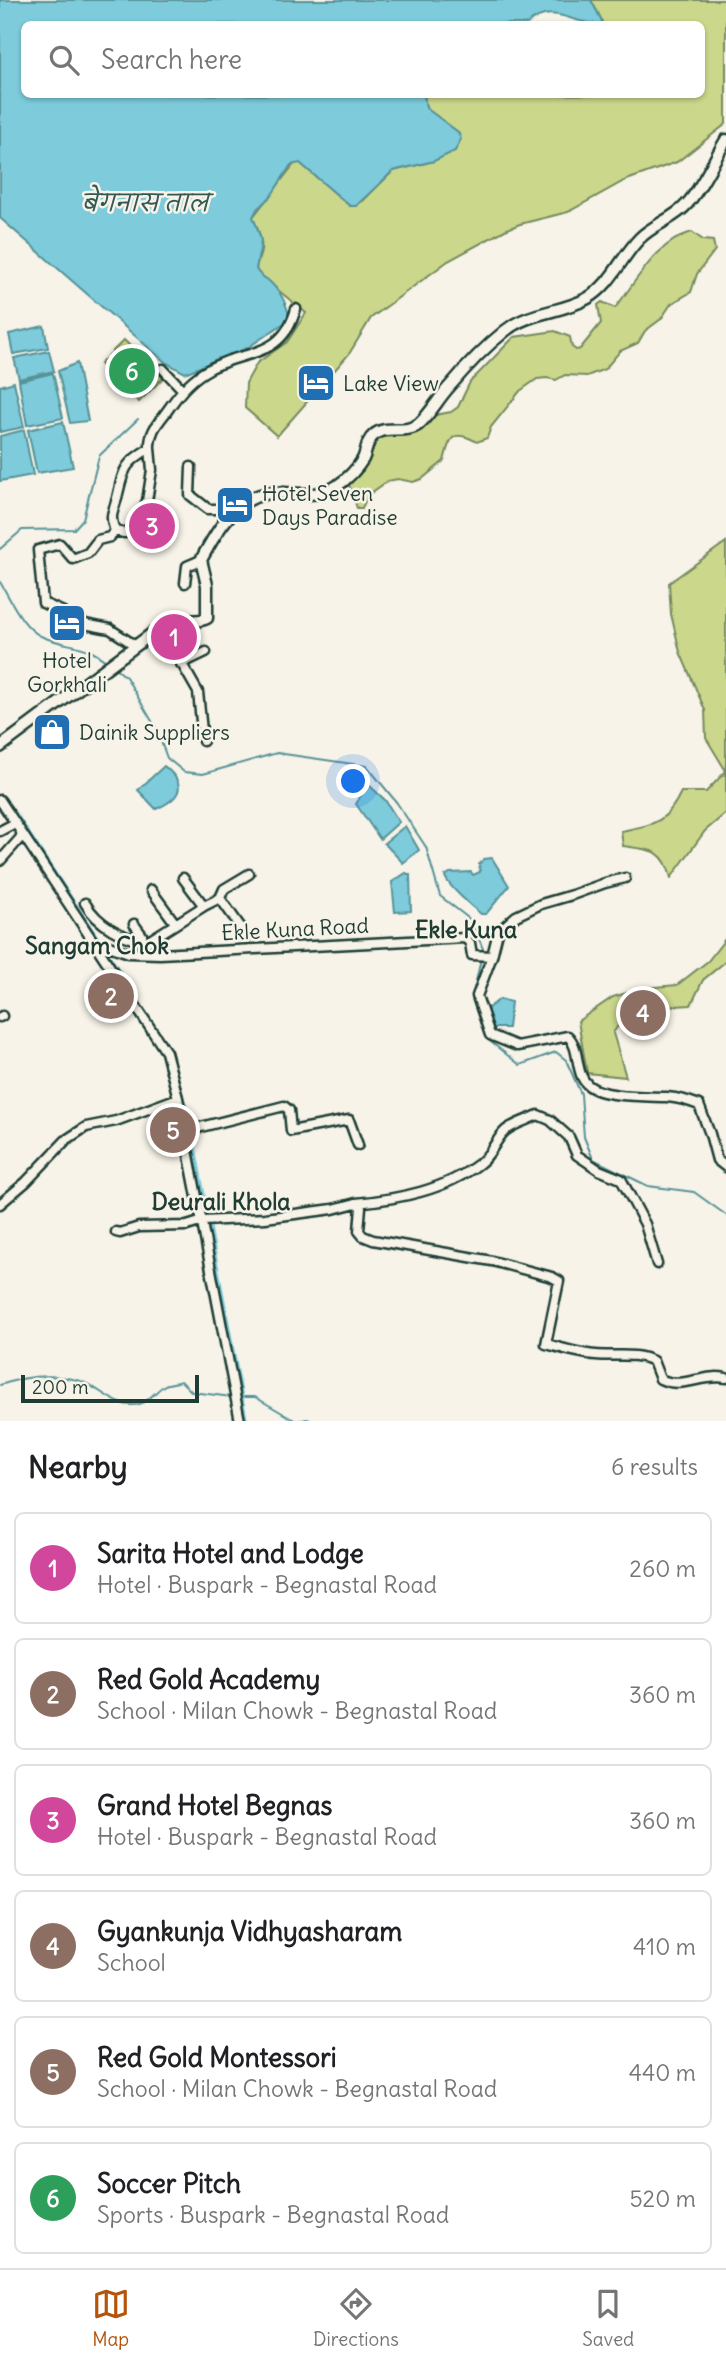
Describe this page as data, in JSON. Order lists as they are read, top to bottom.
{
  "streets": {
    "street": ["Ekle Kuna Road"]
  },
  "districts": ["Ekle Kuna", "Sangam Chok", "Deurali Khola"],
  "water": ["बेगनास ताल"],
  "places": {
    "hotel": ["Lake View", "Hotel Seven Days Paradise", "Hotel Gorkhali"],
    "shop": ["Dainik Suppliers"]
  },
  "scale_bar": "200 m",
  "page": {
    "search": "Search here",
    "pins": [
      "6",
      "3",
      "1",
      "2",
      "4",
      "5"
    ],
    "scale": "200 m",
    "heading": ["Nearby", "6 results"],
    "list": [
      {
        "mark": "1",
        "name": "Sarita Hotel and Lodge",
        "note": "Hotel · Buspark - Begnastal Road",
        "value": "260 m"
      },
      {
        "mark": "2",
        "name": "Red Gold Academy",
        "note": "School · Milan Chowk - Begnastal Road",
        "value": "360 m"
      },
      {
        "mark": "3",
        "name": "Grand Hotel Begnas",
        "note": "Hotel · Buspark - Begnastal Road",
        "value": "360 m"
      },
      {
        "mark": "4",
        "name": "Gyankunja Vidhyasharam",
        "note": "School",
        "value": "410 m"
      },
      {
        "mark": "5",
        "name": "Red Gold Montessori",
        "note": "School · Milan Chowk - Begnastal Road",
        "value": "440 m"
      },
      {
        "mark": "6",
        "name": "Soccer Pitch",
        "note": "Sports · Buspark - Begnastal Road",
        "value": "520 m"
      }
    ],
    "nav": ["Map", "Directions", "Saved"]
  }
}
